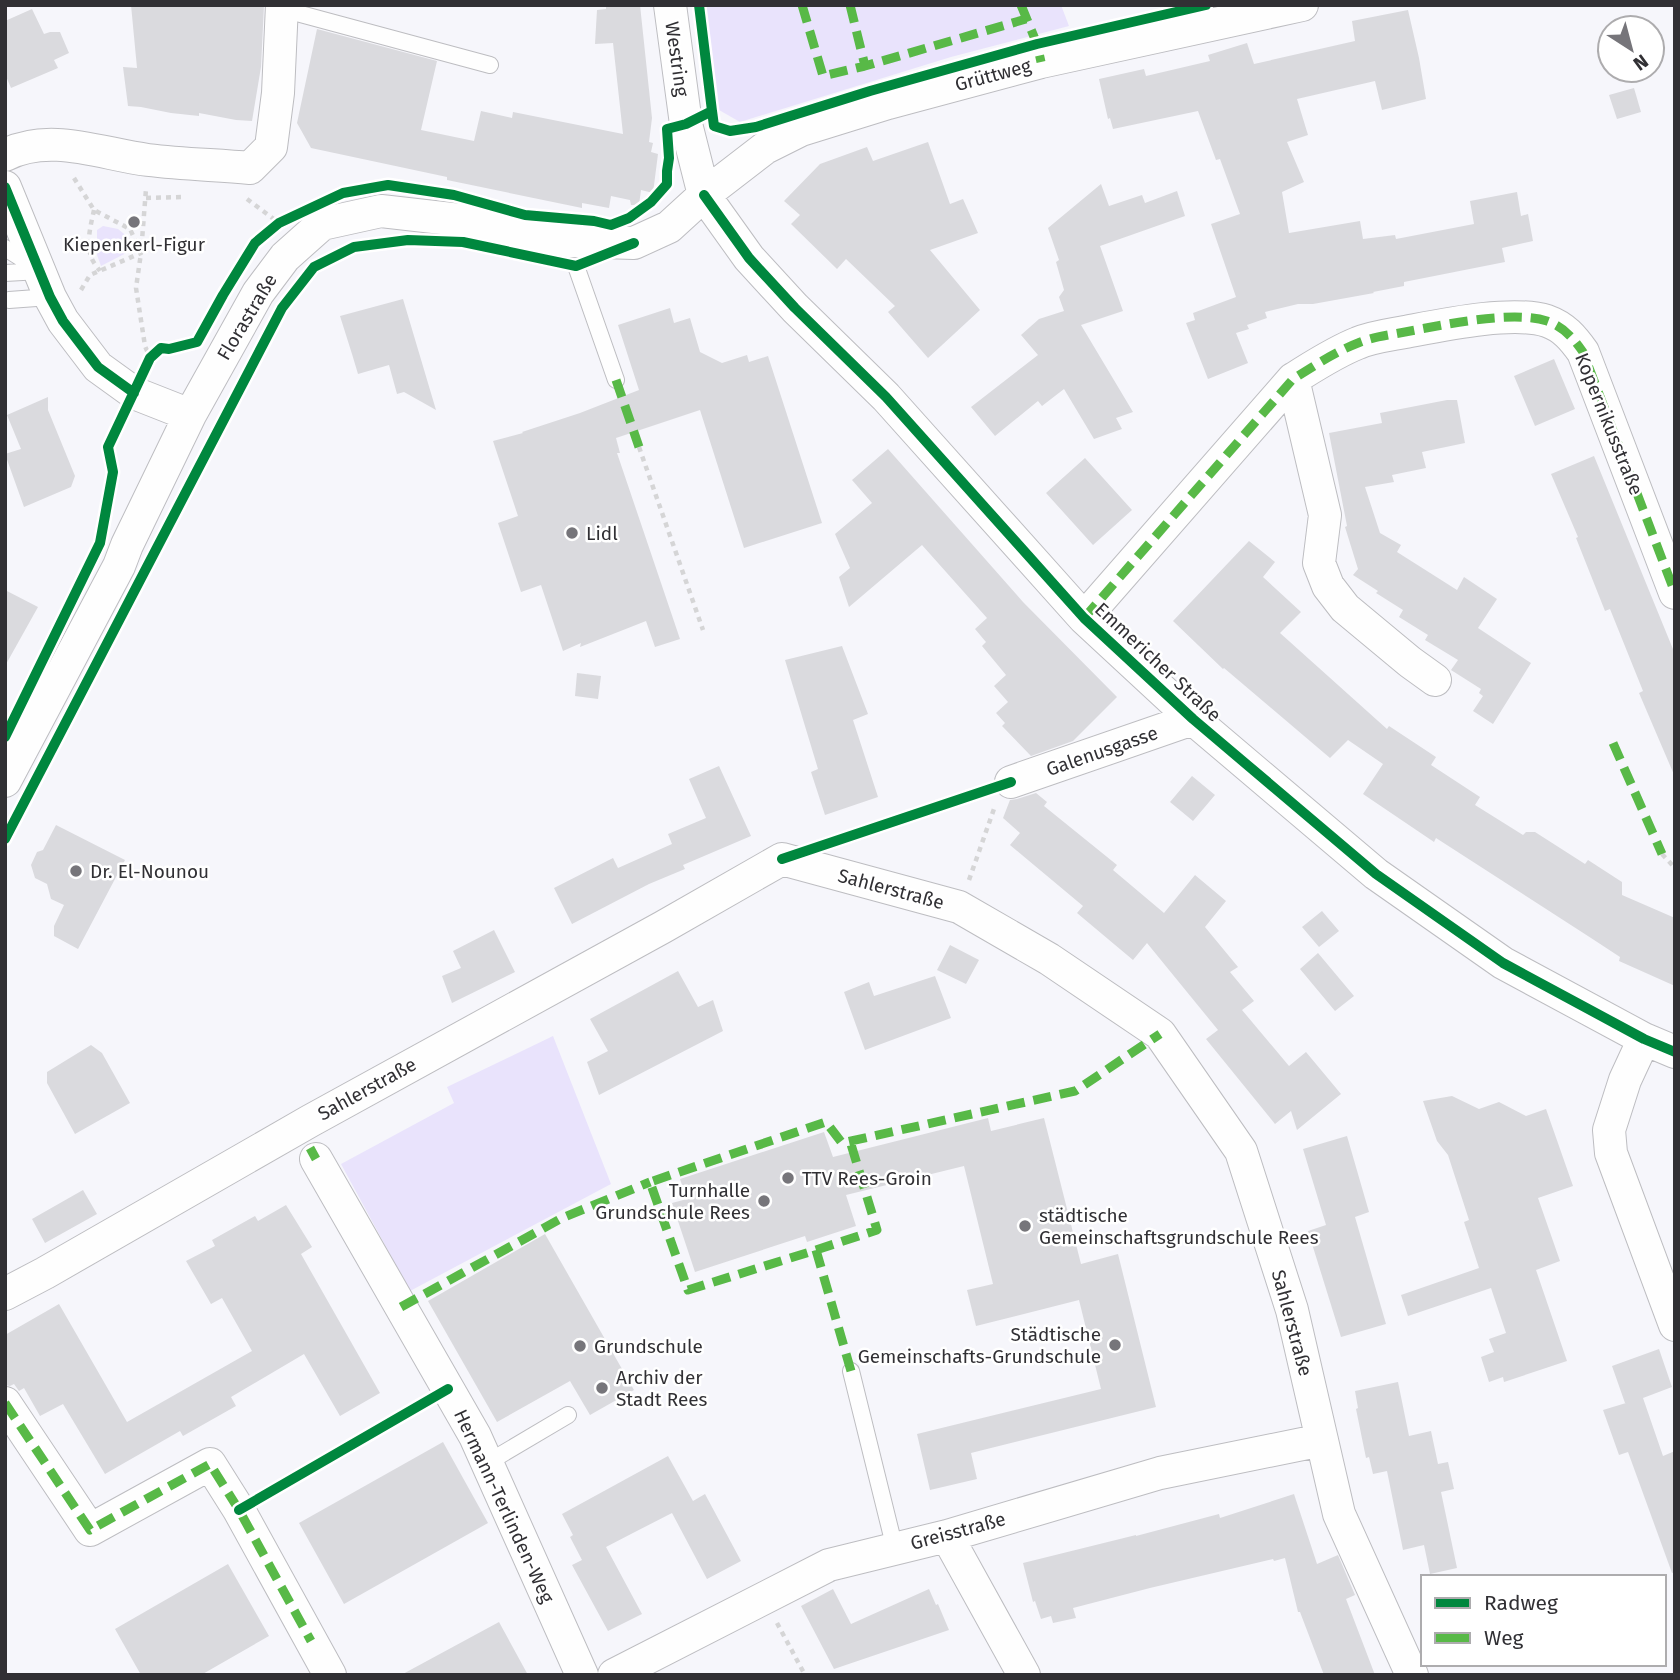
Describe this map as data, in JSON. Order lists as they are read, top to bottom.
{
  "streets": {
    "street": [
      "Westring",
      "Grüttweg",
      "Florastraße",
      "Kopernikusstraße",
      "Emmericher Straße",
      "Galenusgasse",
      "Sahlerstraße",
      "Hermann-Terlinden-Weg",
      "Greisstraße"
    ]
  },
  "crossings": [
    ["Westring", "Grüttweg"],
    ["Westring", "Florastraße"],
    ["Westring", "Emmericher Straße"],
    ["Grüttweg", "Florastraße"],
    ["Grüttweg", "Emmericher Straße"],
    ["Florastraße", "Emmericher Straße"],
    ["Kopernikusstraße", "Emmericher Straße"],
    ["Emmericher Straße", "Galenusgasse"],
    ["Sahlerstraße", "Hermann-Terlinden-Weg"],
    ["Sahlerstraße", "Greisstraße"]
  ],
  "places": [
    "Kiepenkerl-Figur",
    "Lidl",
    "Dr. El-Nounou",
    "TTV Rees-Groin",
    "Turnhalle Grundschule Rees",
    "städtische Gemeinschaftsgrundschule Rees",
    "Städtische Gemeinschafts-Grundschule",
    "Grundschule",
    "Archiv der Stadt Rees"
  ],
  "legend": ["Radweg", "Weg"],
  "north": "bottom right"
}
